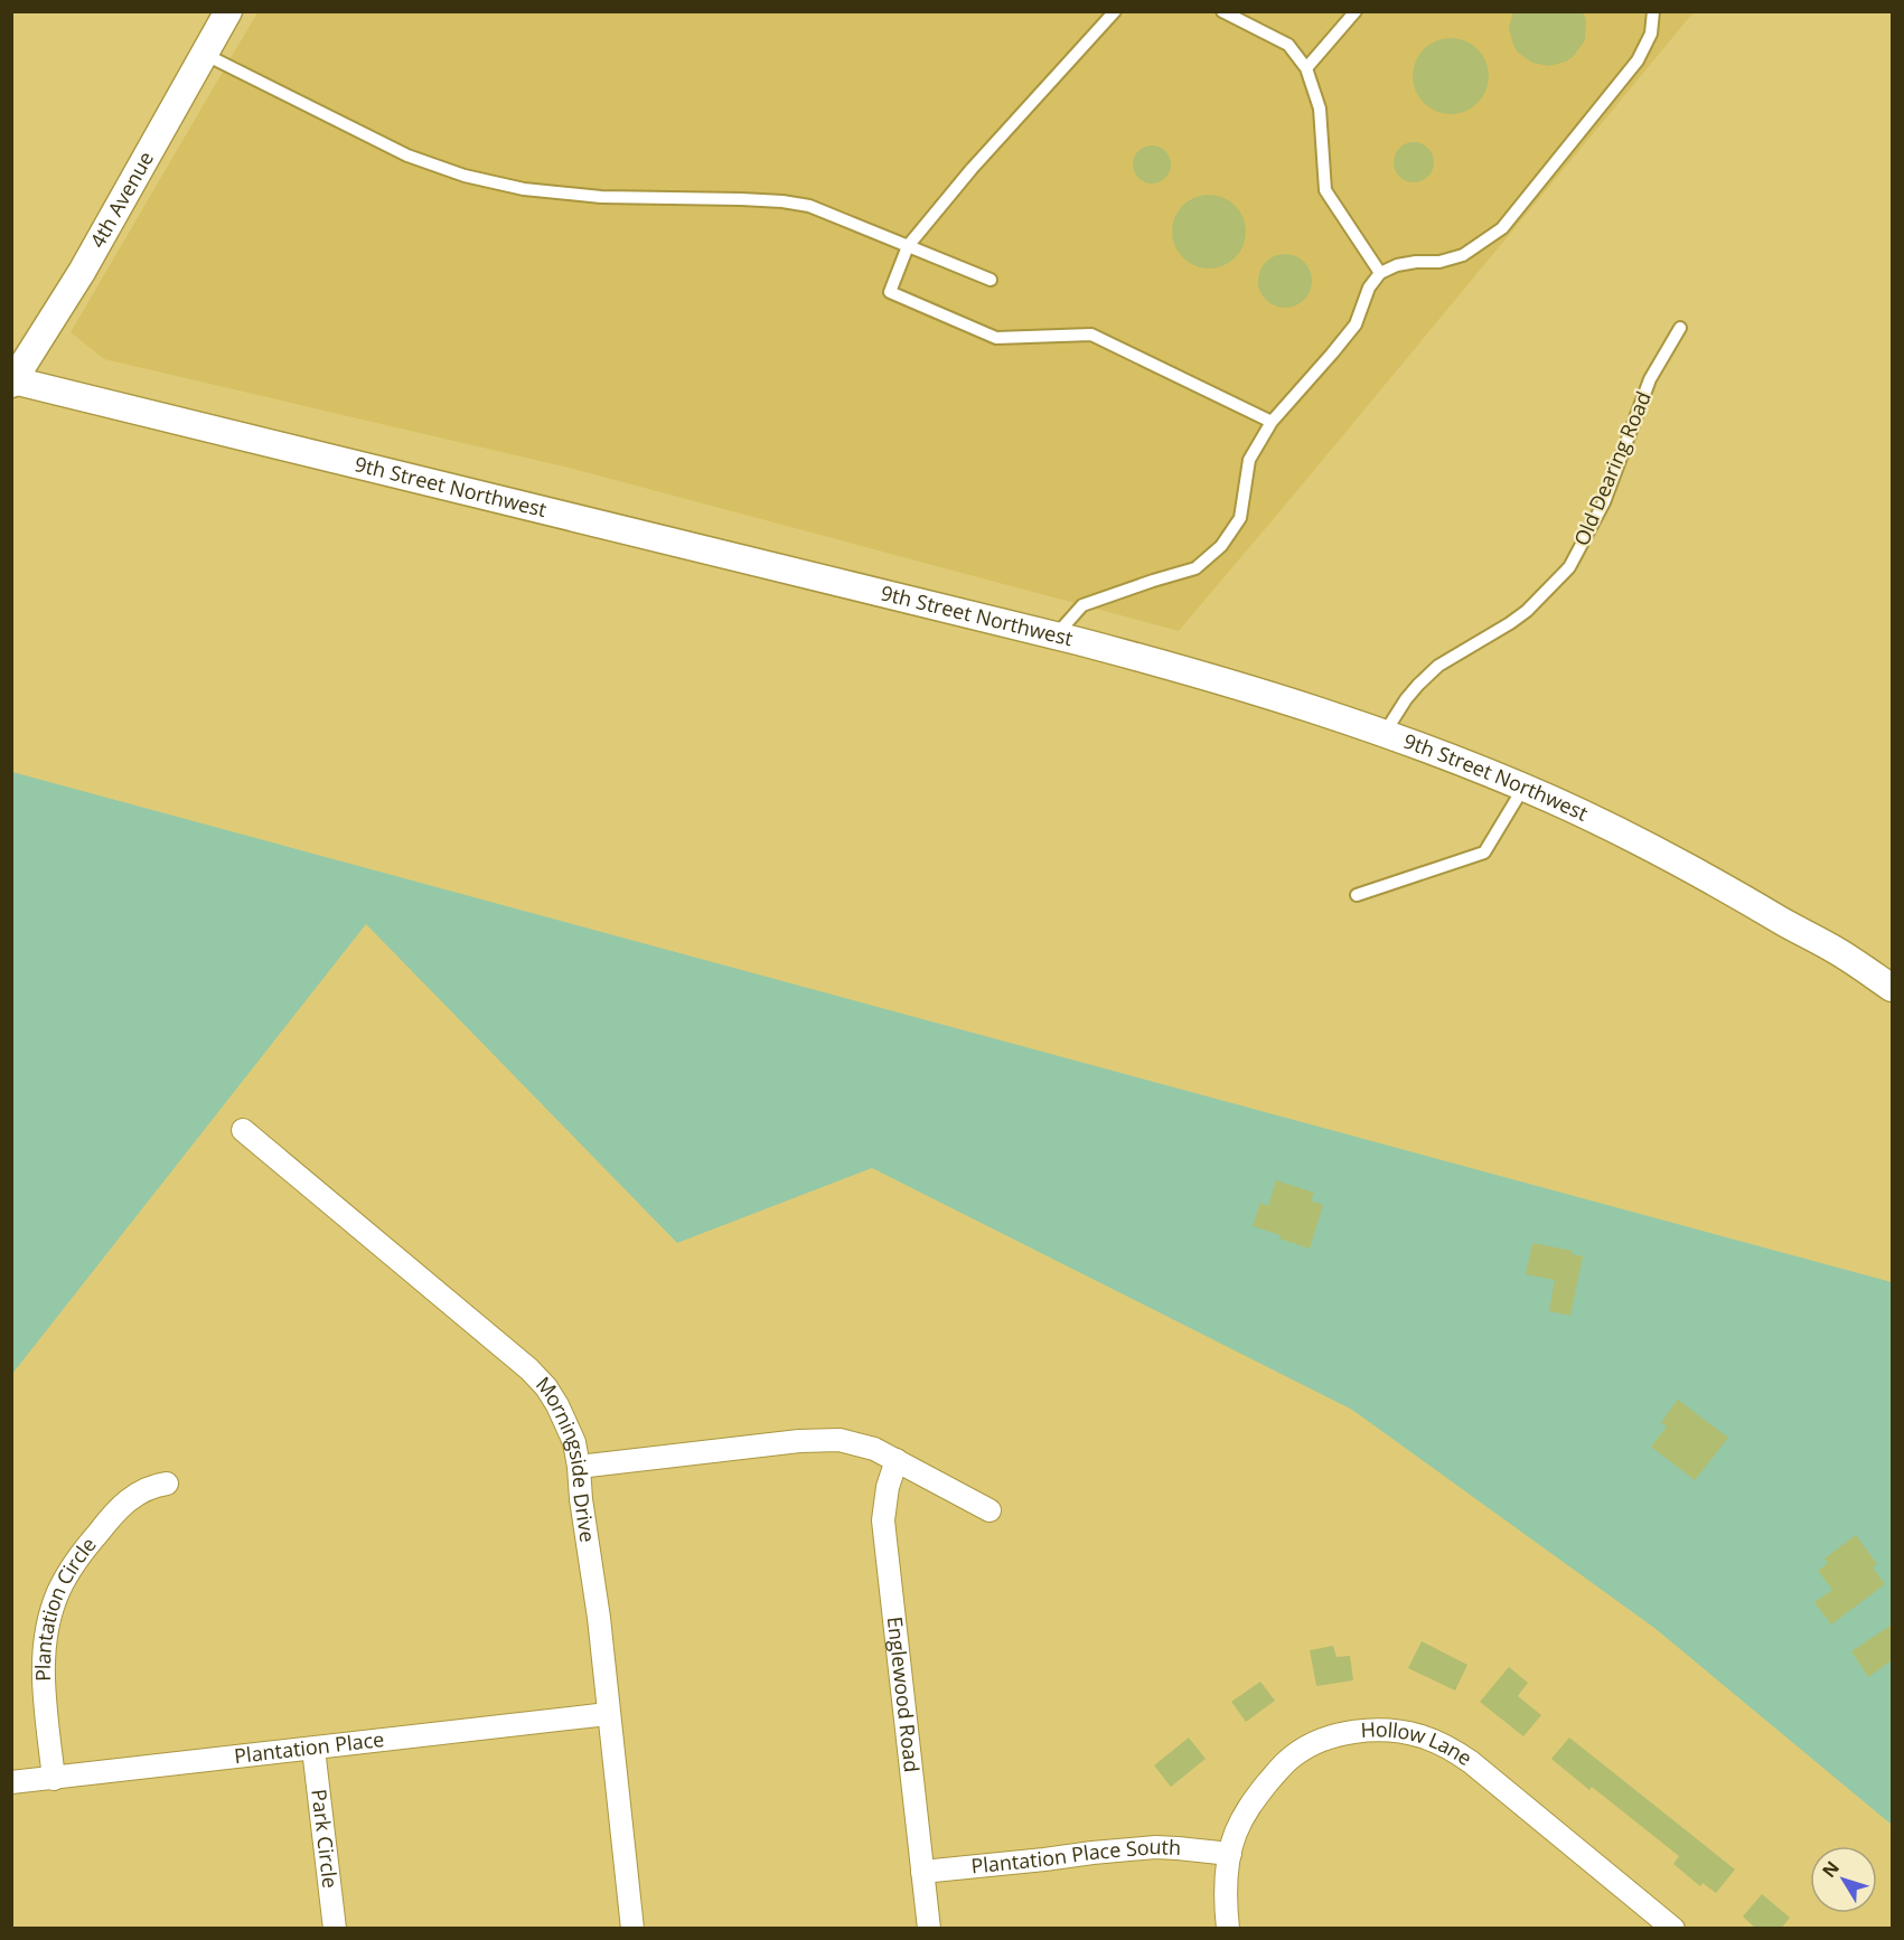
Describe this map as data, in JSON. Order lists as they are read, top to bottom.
{
  "streets": {
    "street": [
      "4th Avenue",
      "9th Street Northwest",
      "Morningside Drive",
      "Plantation Circle",
      "Englewood Road",
      "Plantation Place",
      "Hollow Lane",
      "Park Circle",
      "Plantation Place South"
    ],
    "lane": ["Old Dearing Road"]
  },
  "crossings": [
    ["4th Avenue", "9th Street Northwest"],
    ["Old Dearing Road", "9th Street Northwest"],
    ["Morningside Drive", "Plantation Place"],
    ["Plantation Circle", "Plantation Place"],
    ["Englewood Road", "Plantation Place South"],
    ["Plantation Place", "Park Circle"],
    ["Hollow Lane", "Plantation Place South"]
  ],
  "north": "top left"
}
